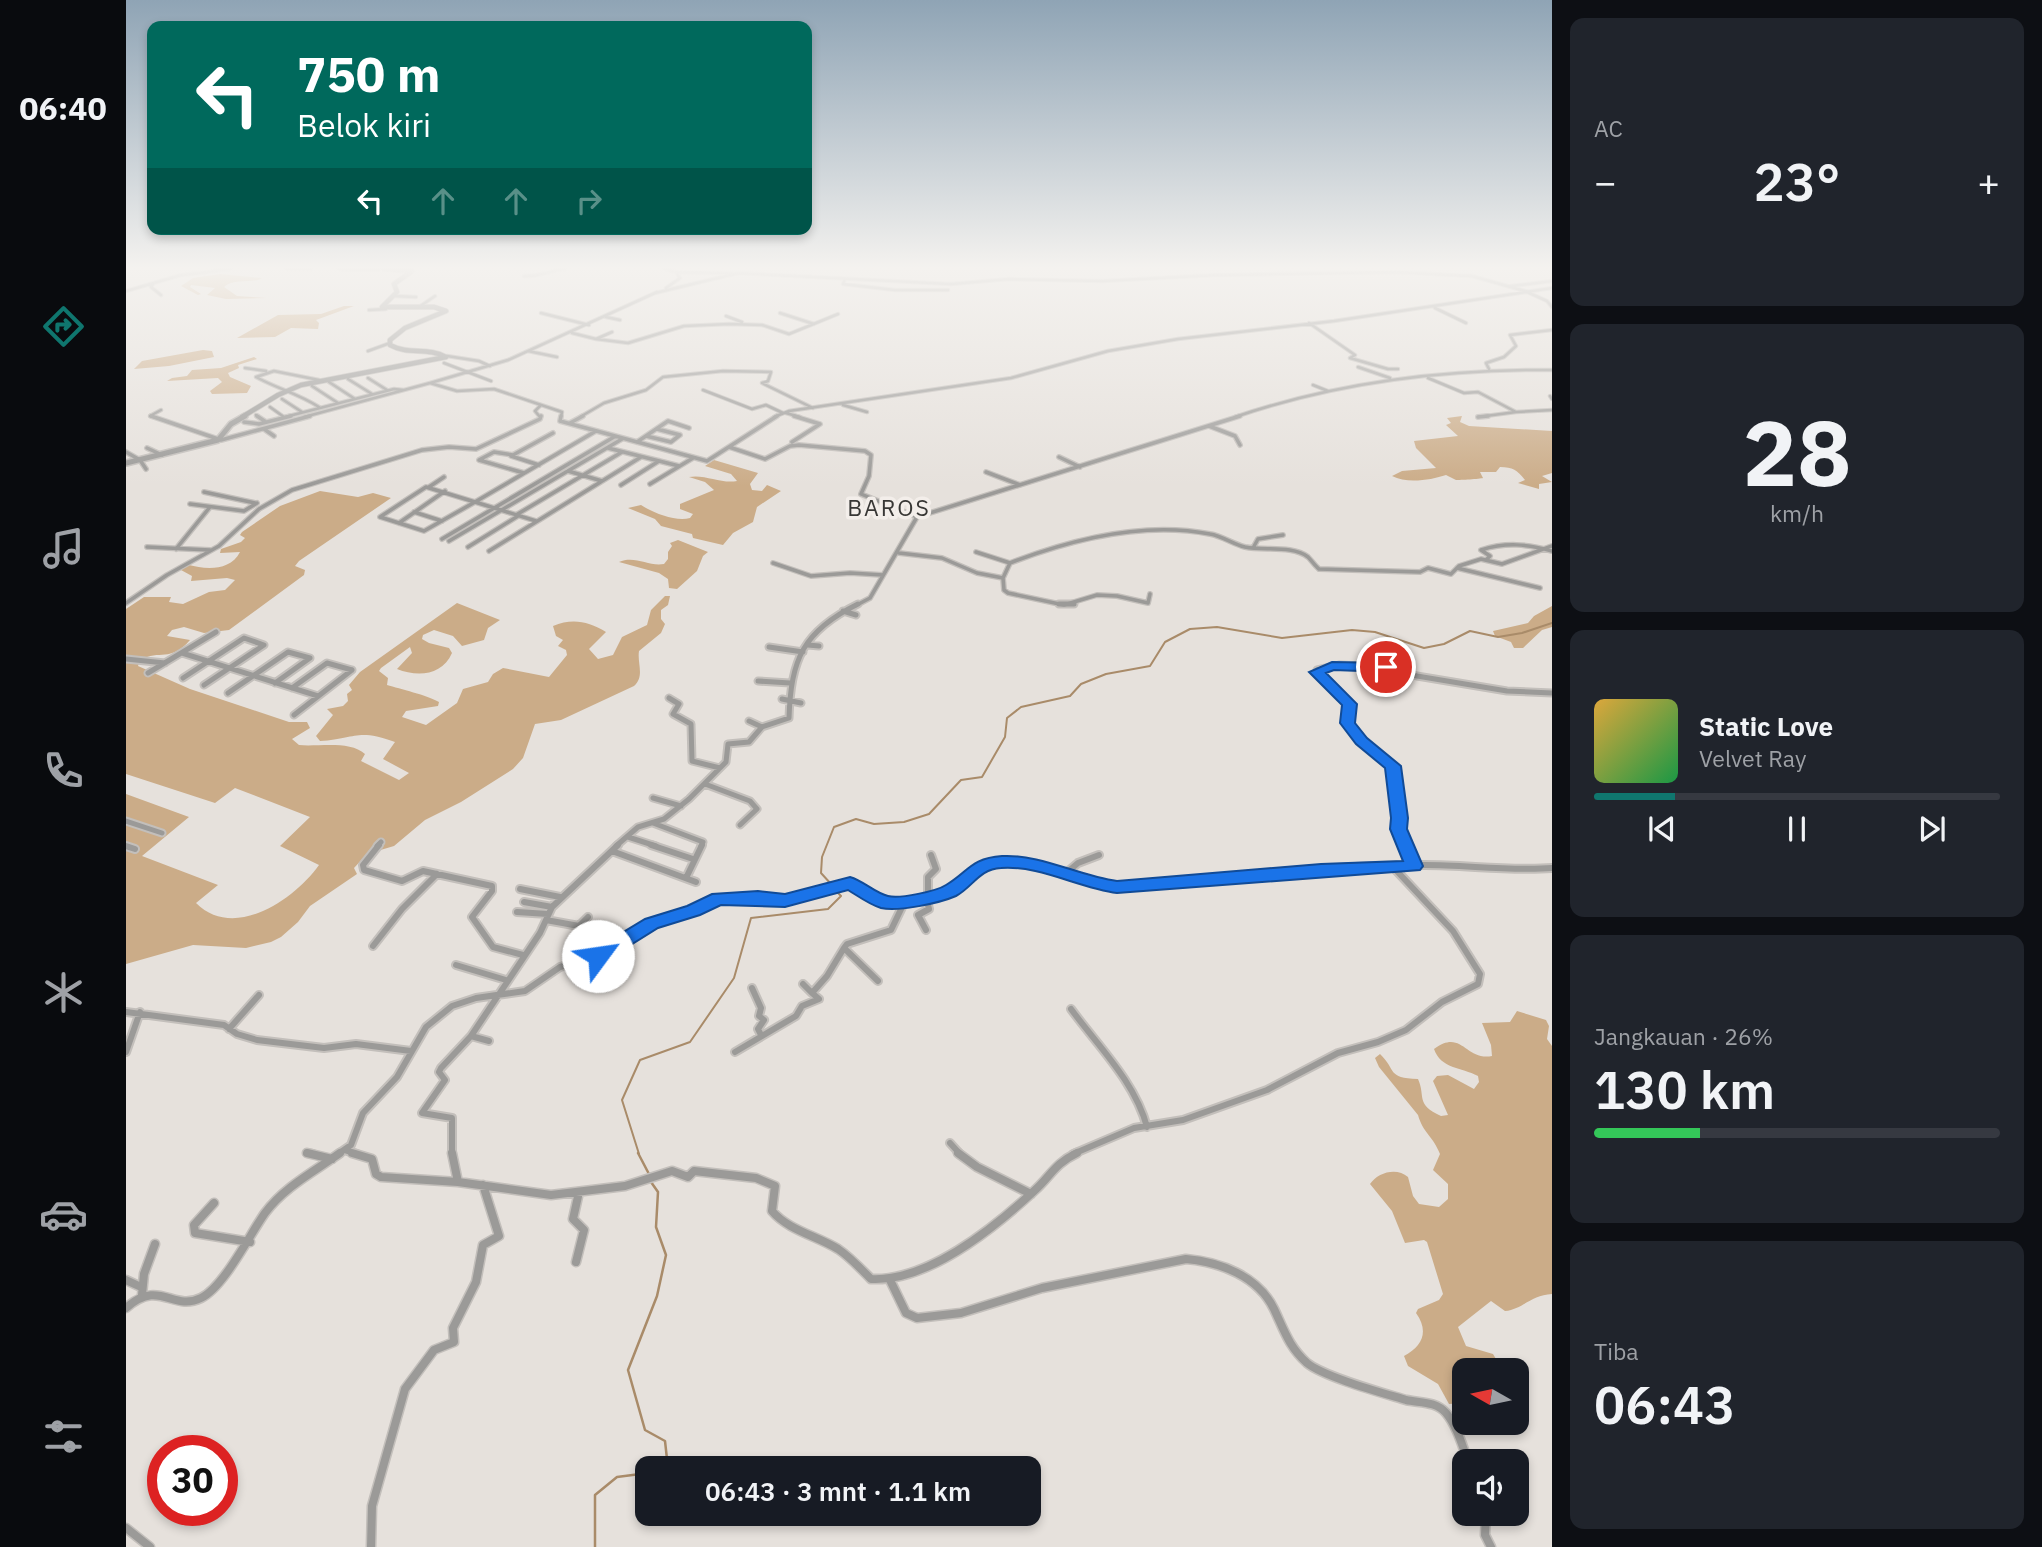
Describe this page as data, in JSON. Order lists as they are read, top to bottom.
{
  "districts": ["BAROS"],
  "north": "left",
  "page": {
    "tabs": "06:40",
    "tile": [
      "AC",
      ["28", "km/h"],
      ["Jangkauan · 26%", "130 km"],
      ["Tiba", "06:43"]
    ],
    "turn": ["750 m", "Belok kiri"],
    "heat": ["−", "23°", "+"],
    "song": ["Static Love", "Velvet Ray"],
    "limit": "30",
    "trip": "06:43 · 3 mnt · 1.1 km"
  }
}
